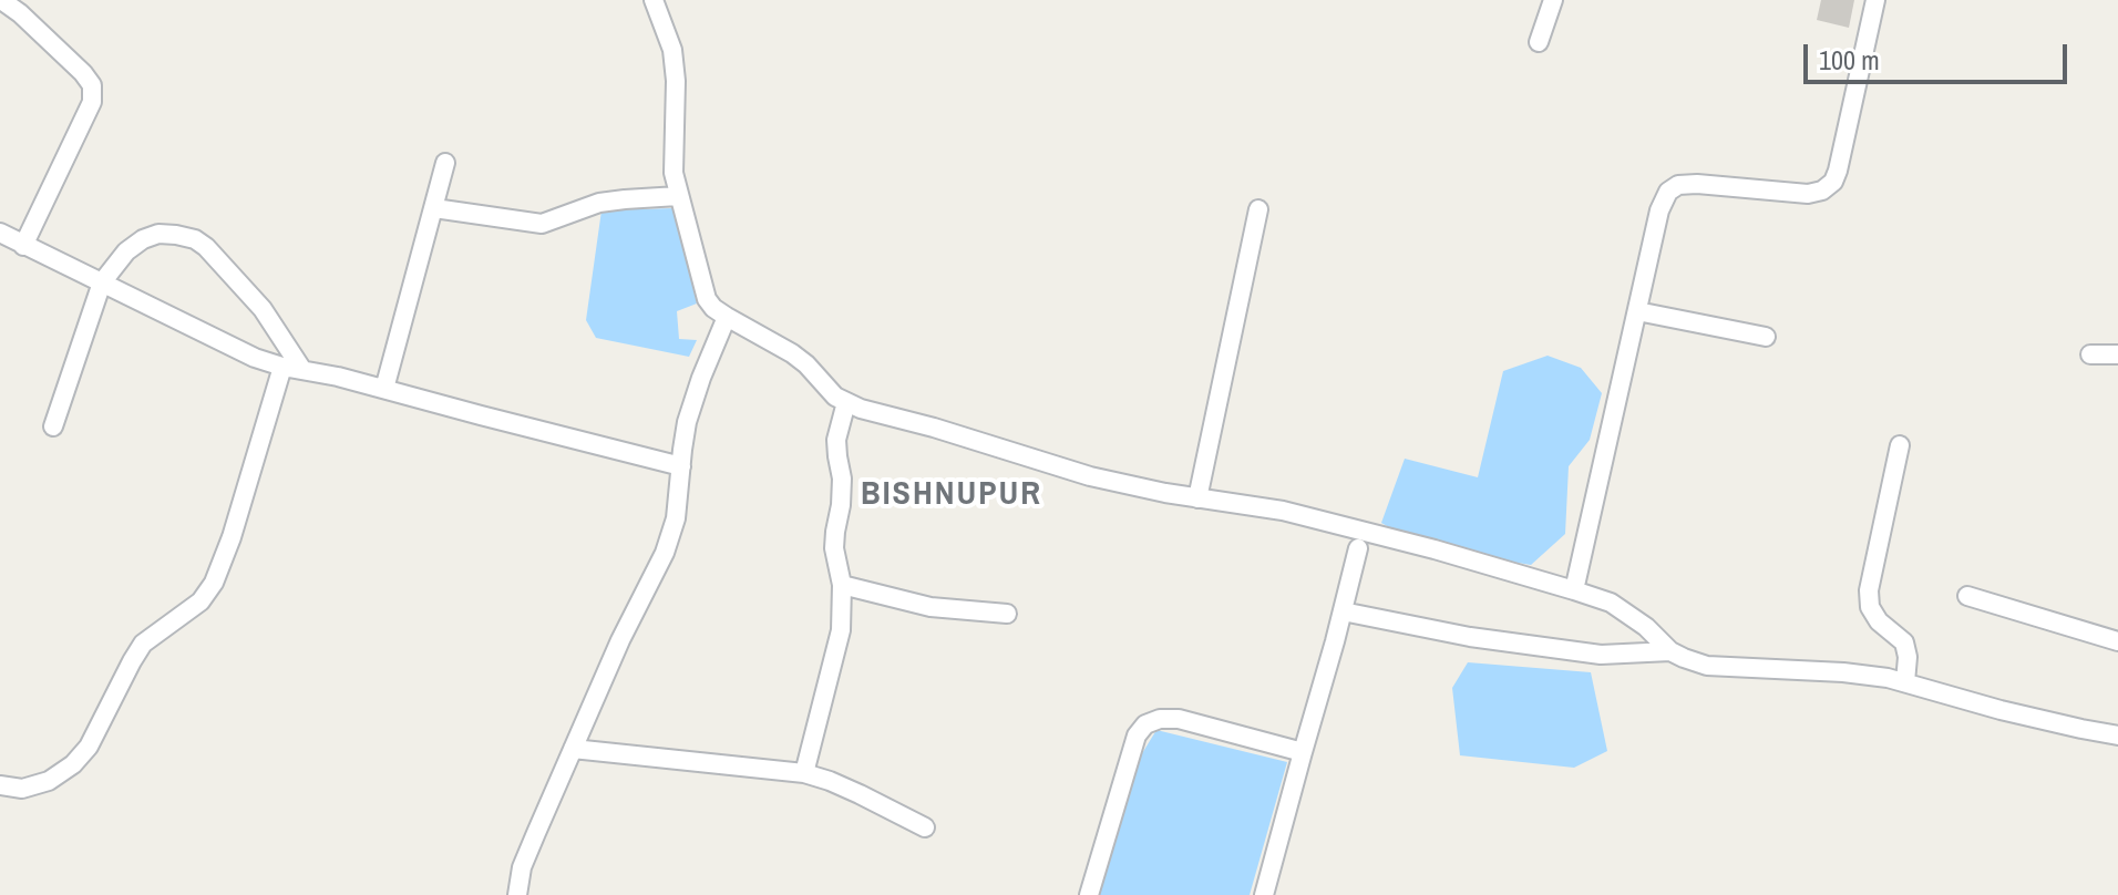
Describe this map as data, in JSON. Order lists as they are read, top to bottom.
{
  "districts": ["BISHNUPUR"],
  "scale_bar": "100 m"
}
